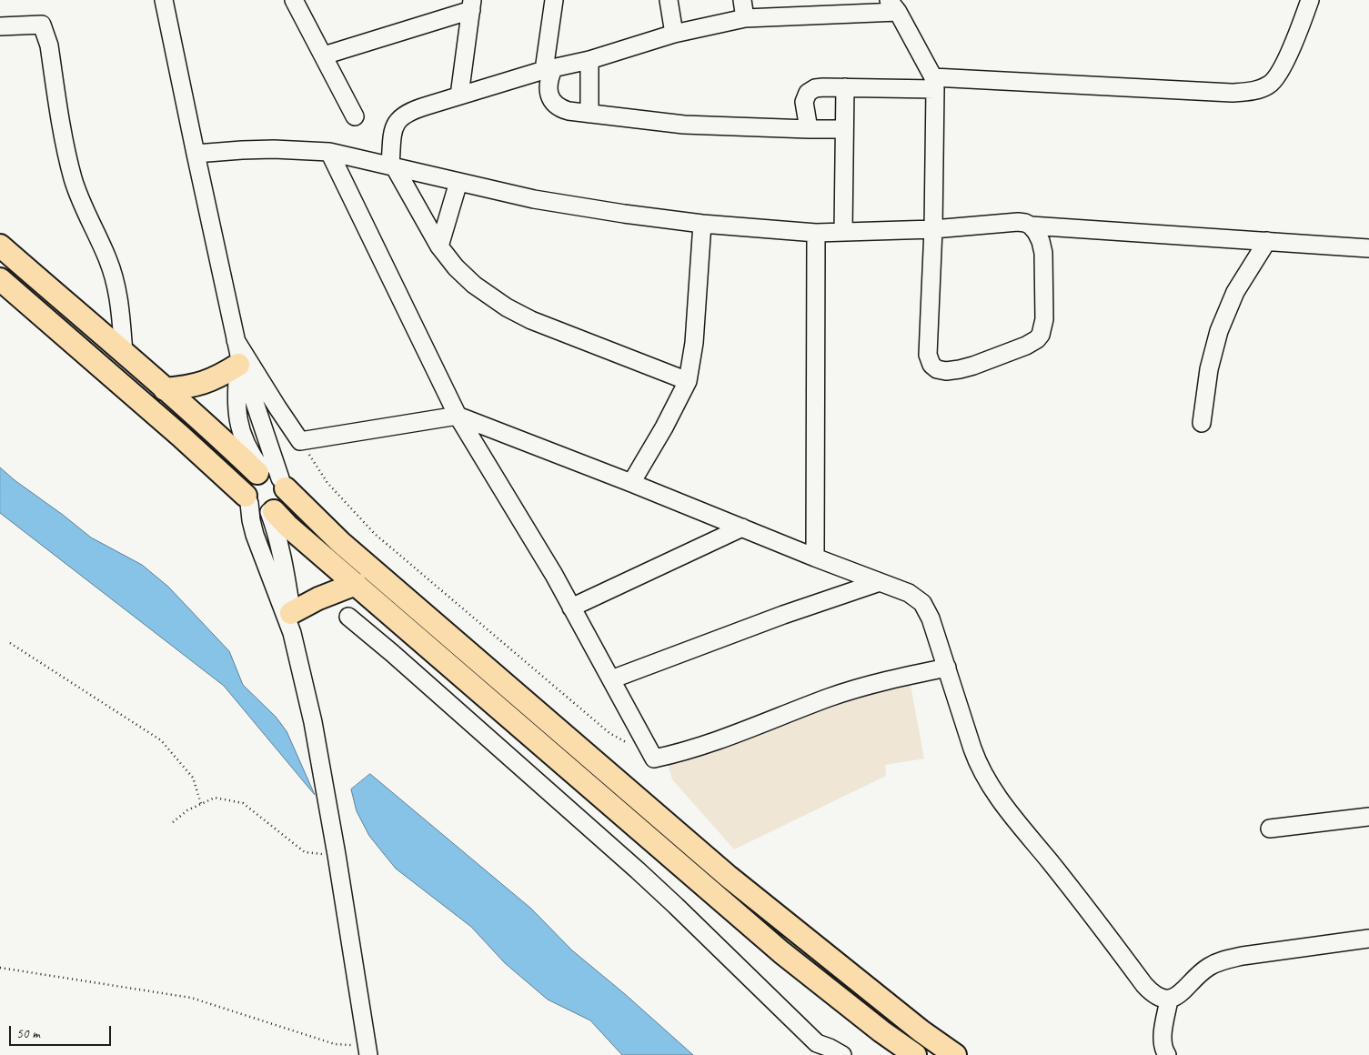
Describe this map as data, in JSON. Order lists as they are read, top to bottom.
{
  "scale_bar": "50 m"
}
